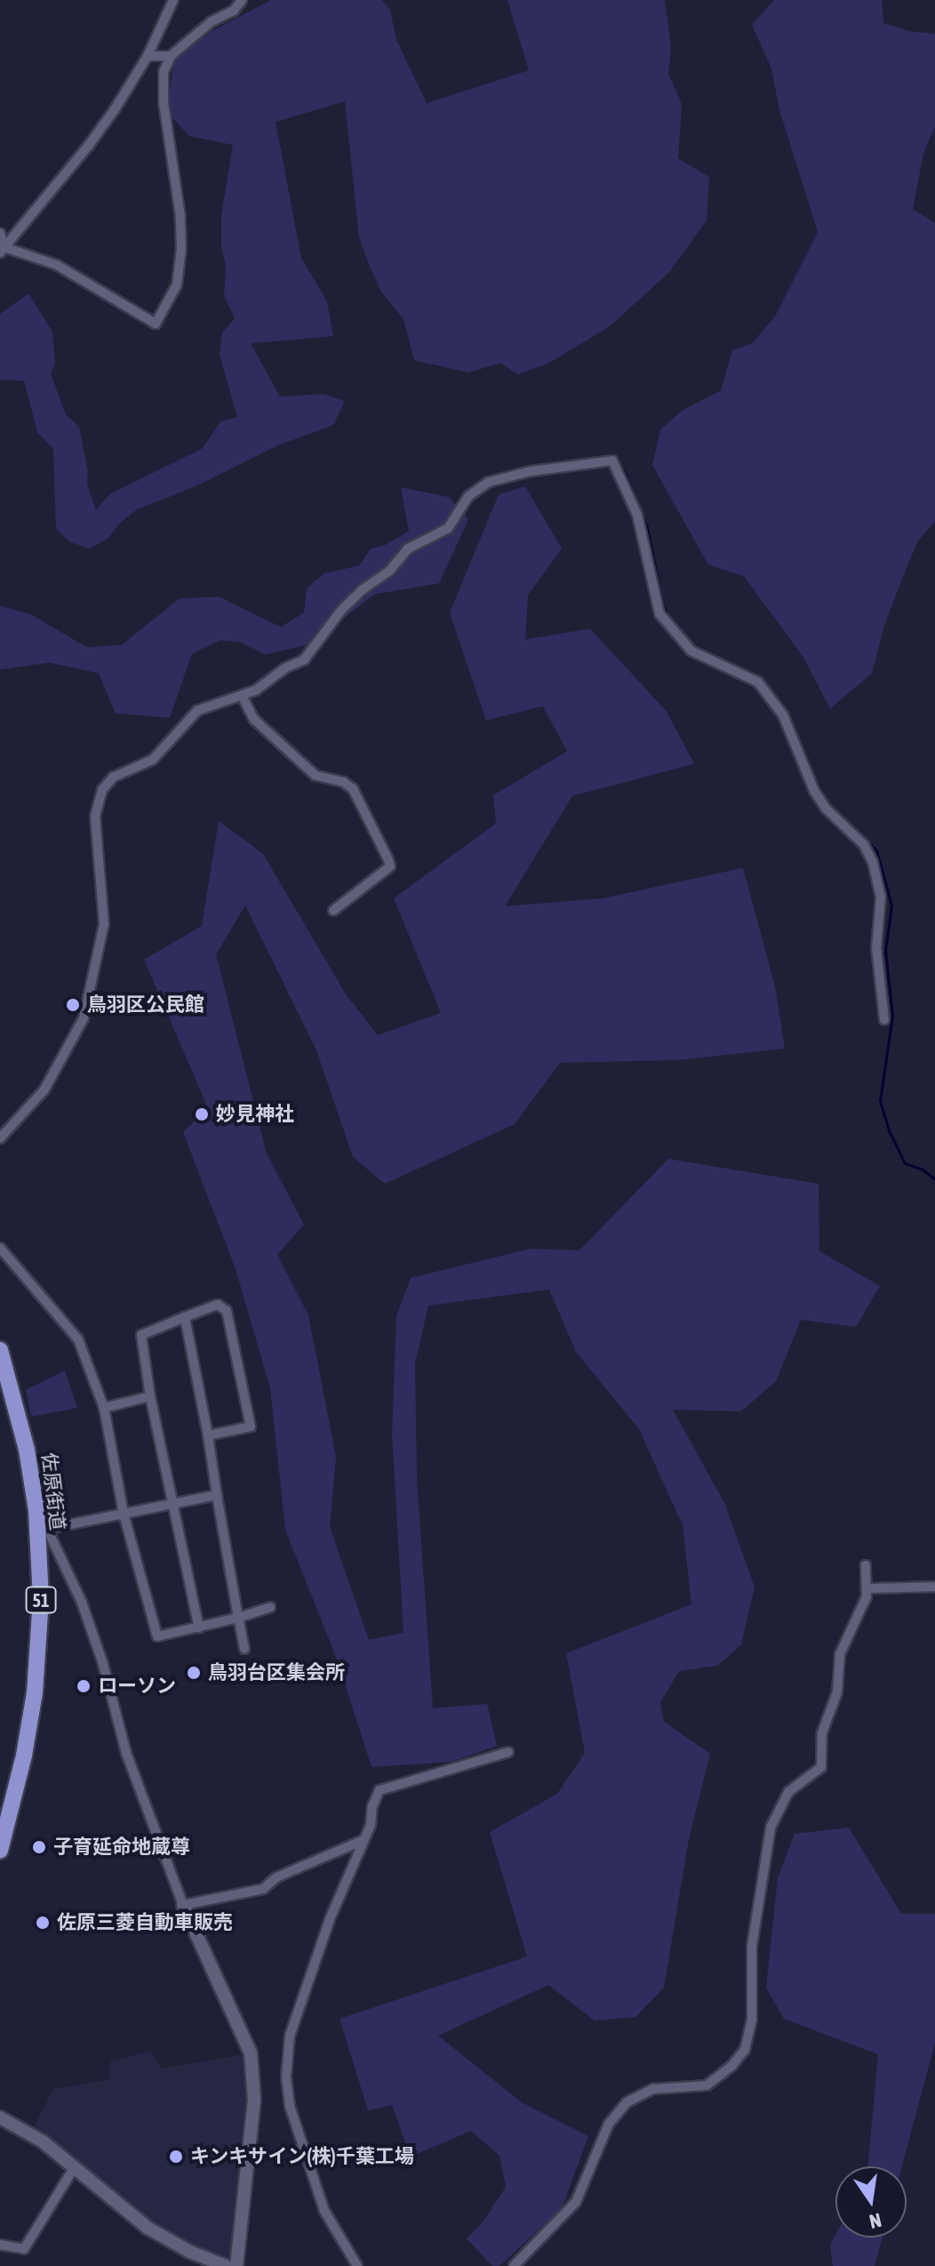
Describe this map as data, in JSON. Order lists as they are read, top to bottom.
{
  "streets": {
    "highway": ["佐原街道", "51"]
  },
  "places": [
    "鳥羽区公民館",
    "妙見神社",
    "鳥羽台区集会所",
    "ローソン",
    "子育延命地蔵尊",
    "佐原三菱自動車販売",
    "キンキサイン(株)千葉工場"
  ],
  "north": "bottom"
}
